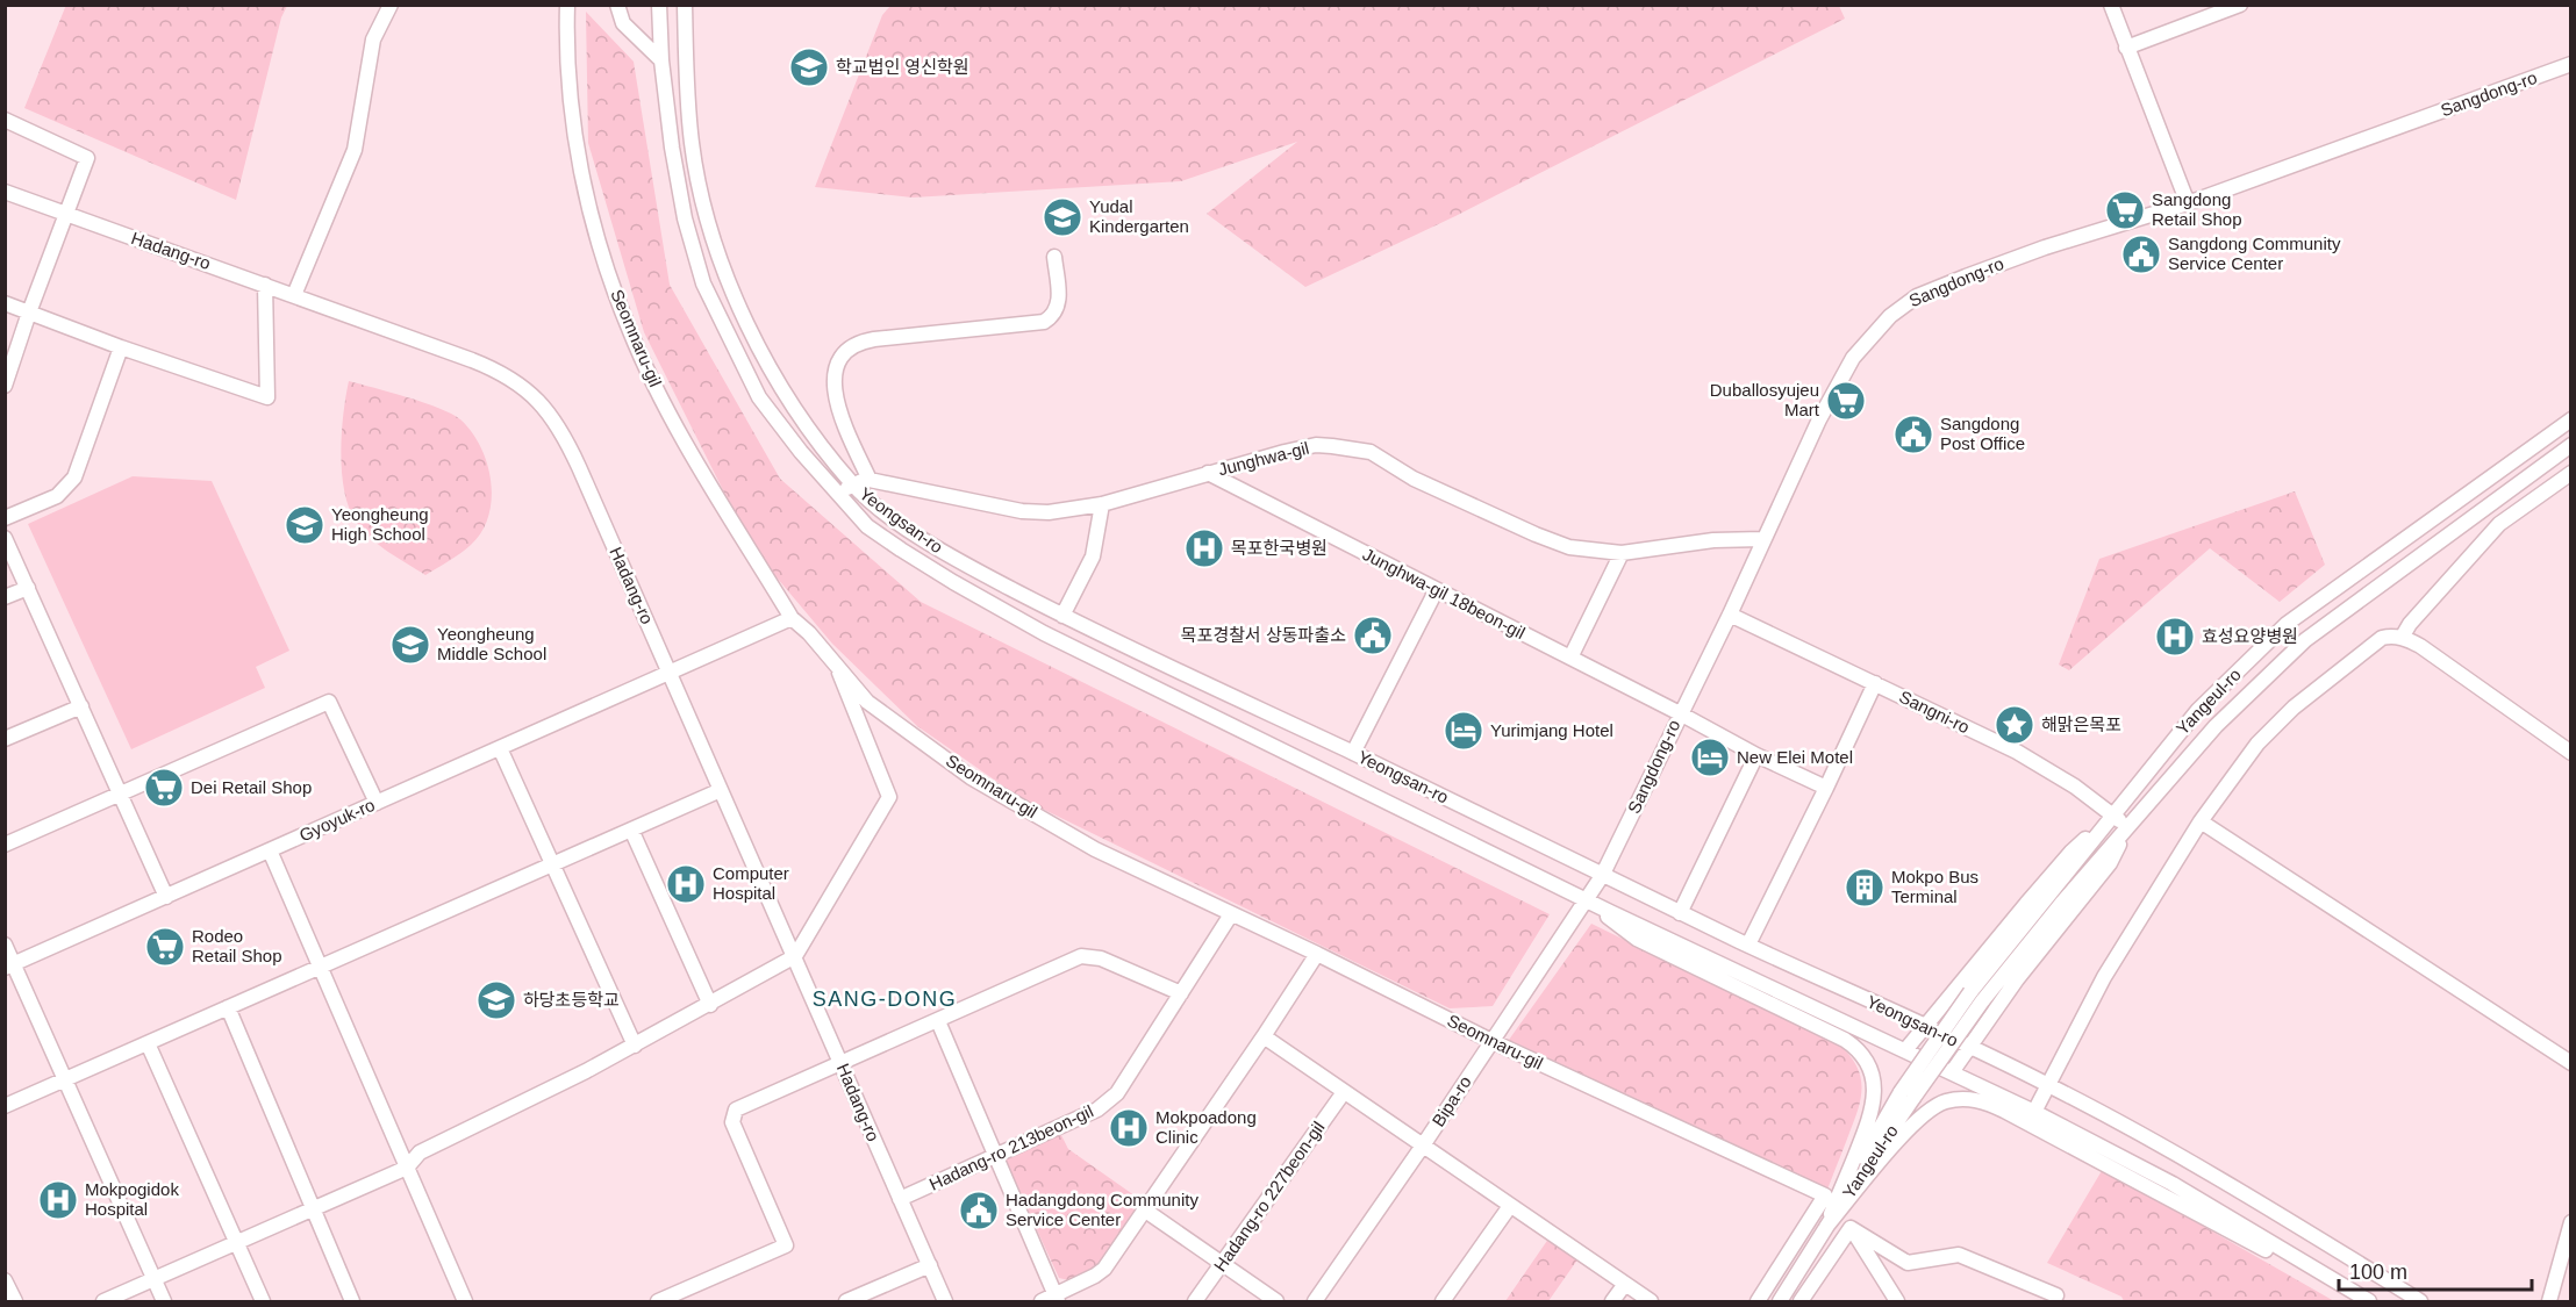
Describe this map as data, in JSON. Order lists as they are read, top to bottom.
{
  "streets": {
    "street": [
      "Sangdong-ro",
      "Hadang-ro",
      "Seomnaru-gil",
      "Junghwa-gil",
      "Yeongsan-ro",
      "Junghwa-gil 18beon-gil",
      "Yangeul-ro",
      "Sangni-ro",
      "Gyoyuk-ro",
      "Bipa-ro",
      "Hadang-ro 213beon-gil",
      "Hadang-ro 227beon-gil"
    ]
  },
  "crossings": [
    ["Sangdong-ro", "Junghwa-gil"],
    ["Sangdong-ro", "Yeongsan-ro"],
    ["Sangdong-ro", "Junghwa-gil 18beon-gil"],
    ["Sangdong-ro", "Sangni-ro"],
    ["Sangdong-ro", "Bipa-ro"],
    ["Hadang-ro", "Gyoyuk-ro"],
    ["Hadang-ro", "Hadang-ro 213beon-gil"],
    ["Seomnaru-gil", "Gyoyuk-ro"],
    ["Seomnaru-gil", "Bipa-ro"],
    ["Seomnaru-gil", "Hadang-ro 213beon-gil"],
    ["Junghwa-gil", "Yeongsan-ro"],
    ["Junghwa-gil", "Junghwa-gil 18beon-gil"],
    ["Yeongsan-ro", "Bipa-ro"],
    ["Yangeul-ro", "Sangni-ro"]
  ],
  "districts": ["SANG-DONG"],
  "places": {
    "school or university": [
      "학교법인 영신학원",
      "Yudal Kindergarten",
      "Yeongheung High School",
      "Yeongheung Middle School",
      "하당초등학교"
    ],
    "supermarket": [
      "Sangdong Retail Shop",
      "Duballosyujeu Mart",
      "Dei Retail Shop",
      "Rodeo Retail Shop"
    ],
    "public building": [
      "Sangdong Community Service Center",
      "Sangdong Post Office",
      "목포경찰서 상동파출소",
      "Hadangdong Community Service Center"
    ],
    "hospital": [
      "목포한국병원",
      "효성요양병원",
      "Computer Hospital",
      "Mokpoadong Clinic",
      "Mokpogidok Hospital"
    ],
    "place": ["해맑은목포"],
    "hotel": ["Yurimjang Hotel", "New Elei Motel"],
    "building": ["Mokpo Bus Terminal"]
  },
  "scale_bar": "100 m"
}
